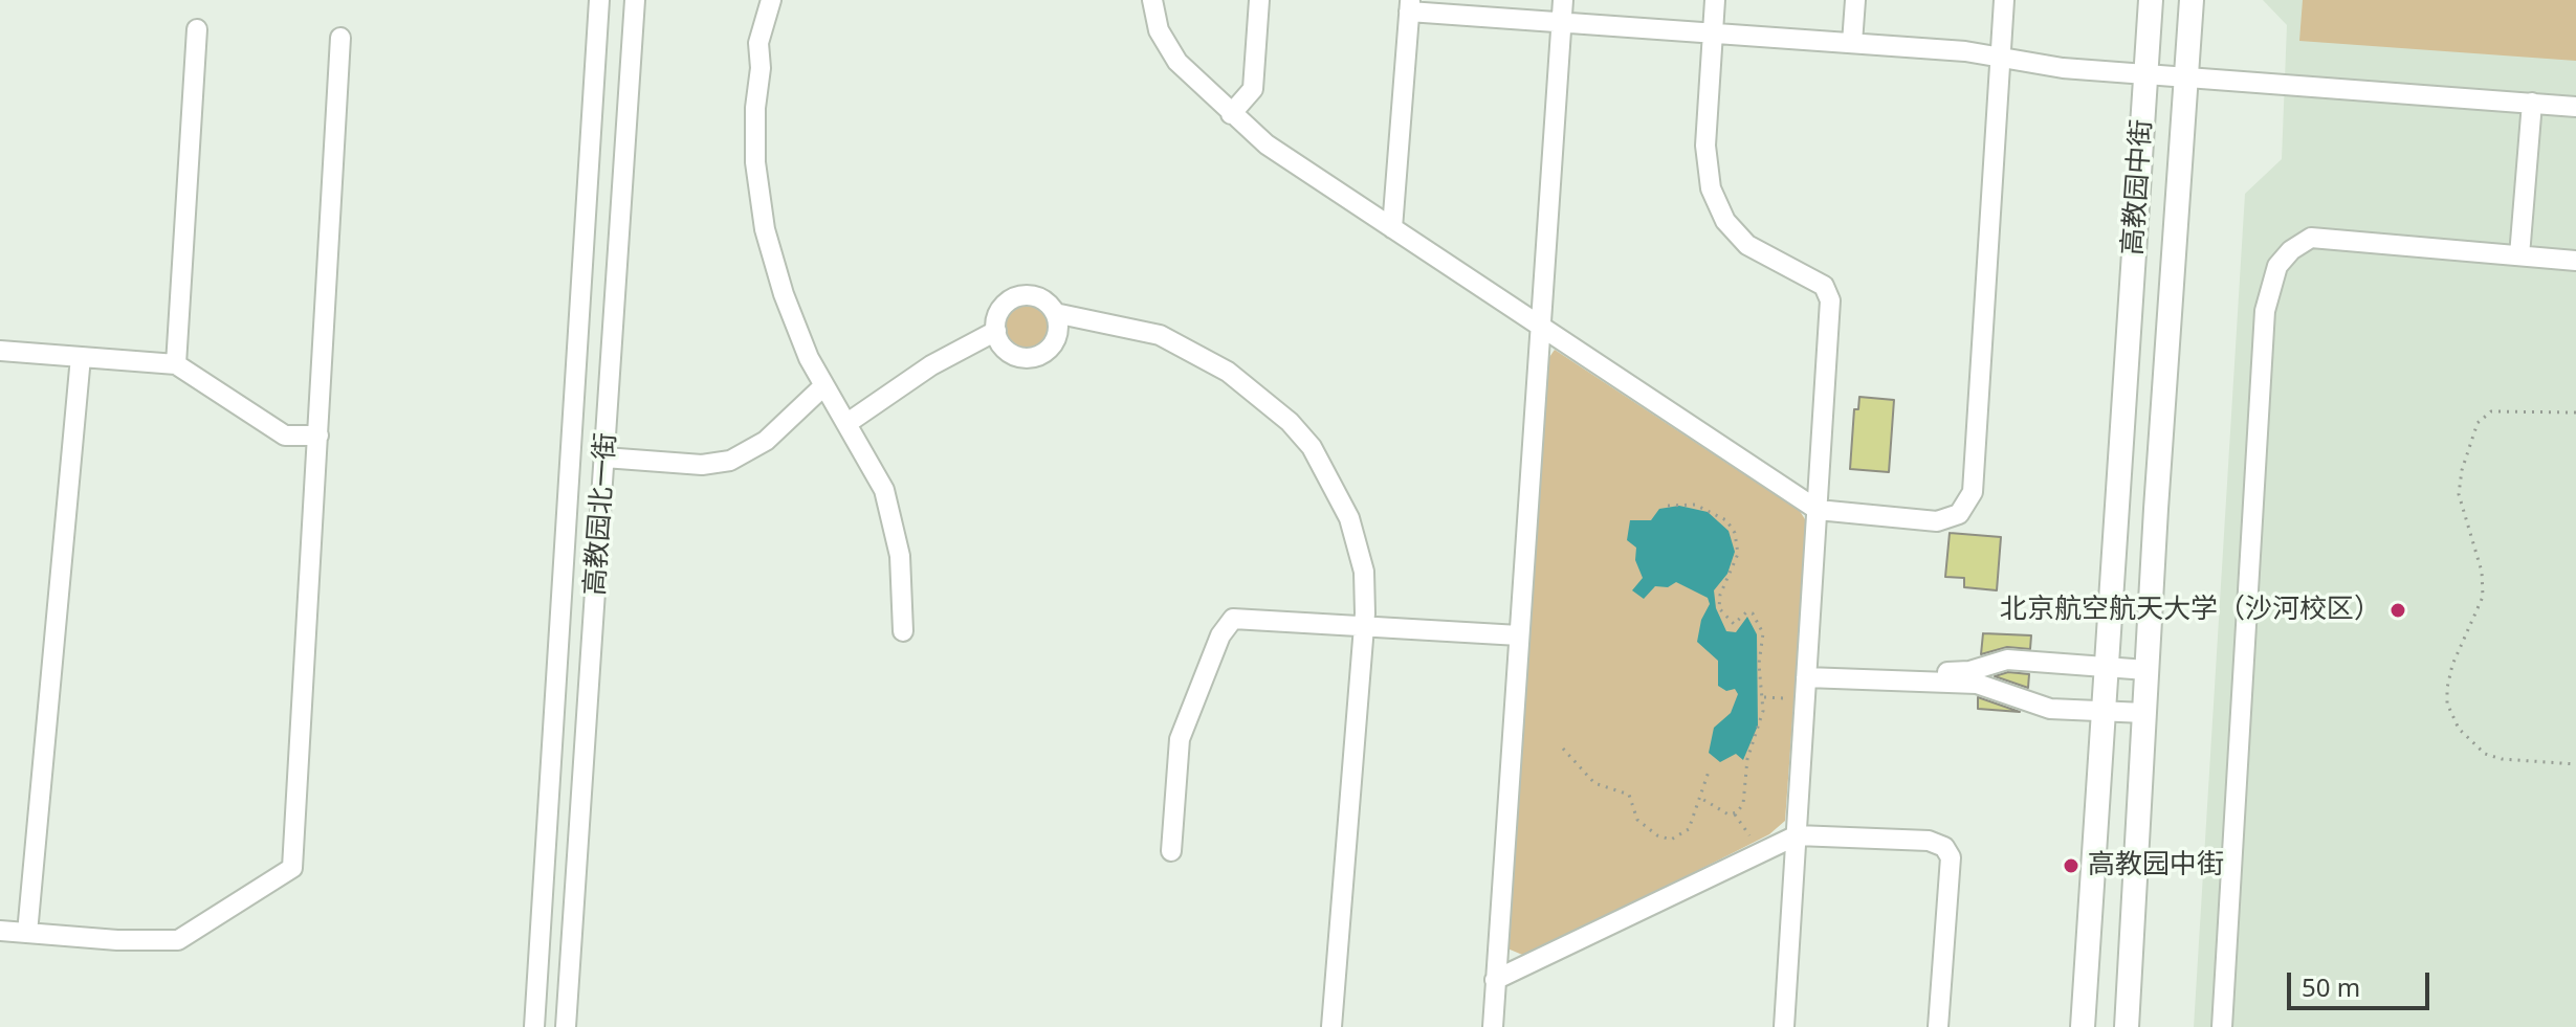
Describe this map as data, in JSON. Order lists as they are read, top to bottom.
{
  "streets": {
    "main road": ["高教园中街"],
    "street": ["高教园北一街"]
  },
  "places": ["北京航空航天大学（沙河校区）", "高教园中街"],
  "scale_bar": "50 m"
}
